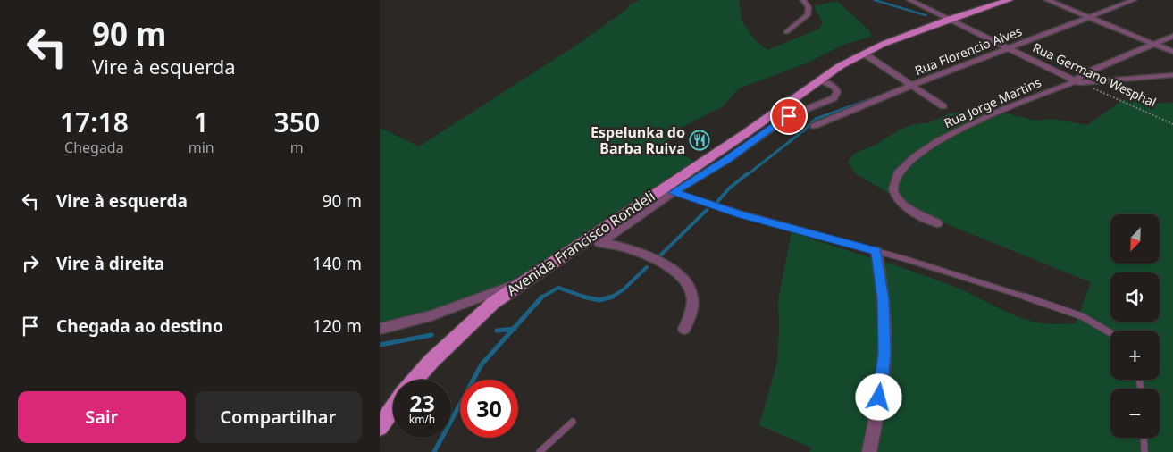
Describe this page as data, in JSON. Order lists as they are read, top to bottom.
{
  "streets": {
    "main road": ["Avenida Francisco Rondeli"],
    "street": ["Rua Florencio Alves", "Rua Germano Wesphal", "Rua Jorge Martins"]
  },
  "crossings": [
    ["Rua Florencio Alves", "Rua Germano Wesphal"],
    ["Rua Germano Wesphal", "Rua Jorge Martins"],
    ["Rua Germano Wesphal", "Avenida Francisco Rondeli"]
  ],
  "places": {
    "restaurant": ["Espelunka do Barba Ruiva"]
  },
  "north": "bottom left",
  "page": {
    "turn": ["90 m", "Vire à esquerda"],
    "eta": [
      "17:18",
      "Chegada",
      "1",
      "min",
      "350",
      "m"
    ],
    "list": [
      {
        "name": "Vire à esquerda",
        "value": "90 m"
      },
      {
        "name": "Vire à direita",
        "value": "140 m"
      },
      {
        "name": "Chegada ao destino",
        "value": "120 m"
      }
    ],
    "map_buttons": ["+", "−"],
    "speed": "23 km/h",
    "limit": "30",
    "buttons": ["Sair", "Compartilhar"]
  }
}
